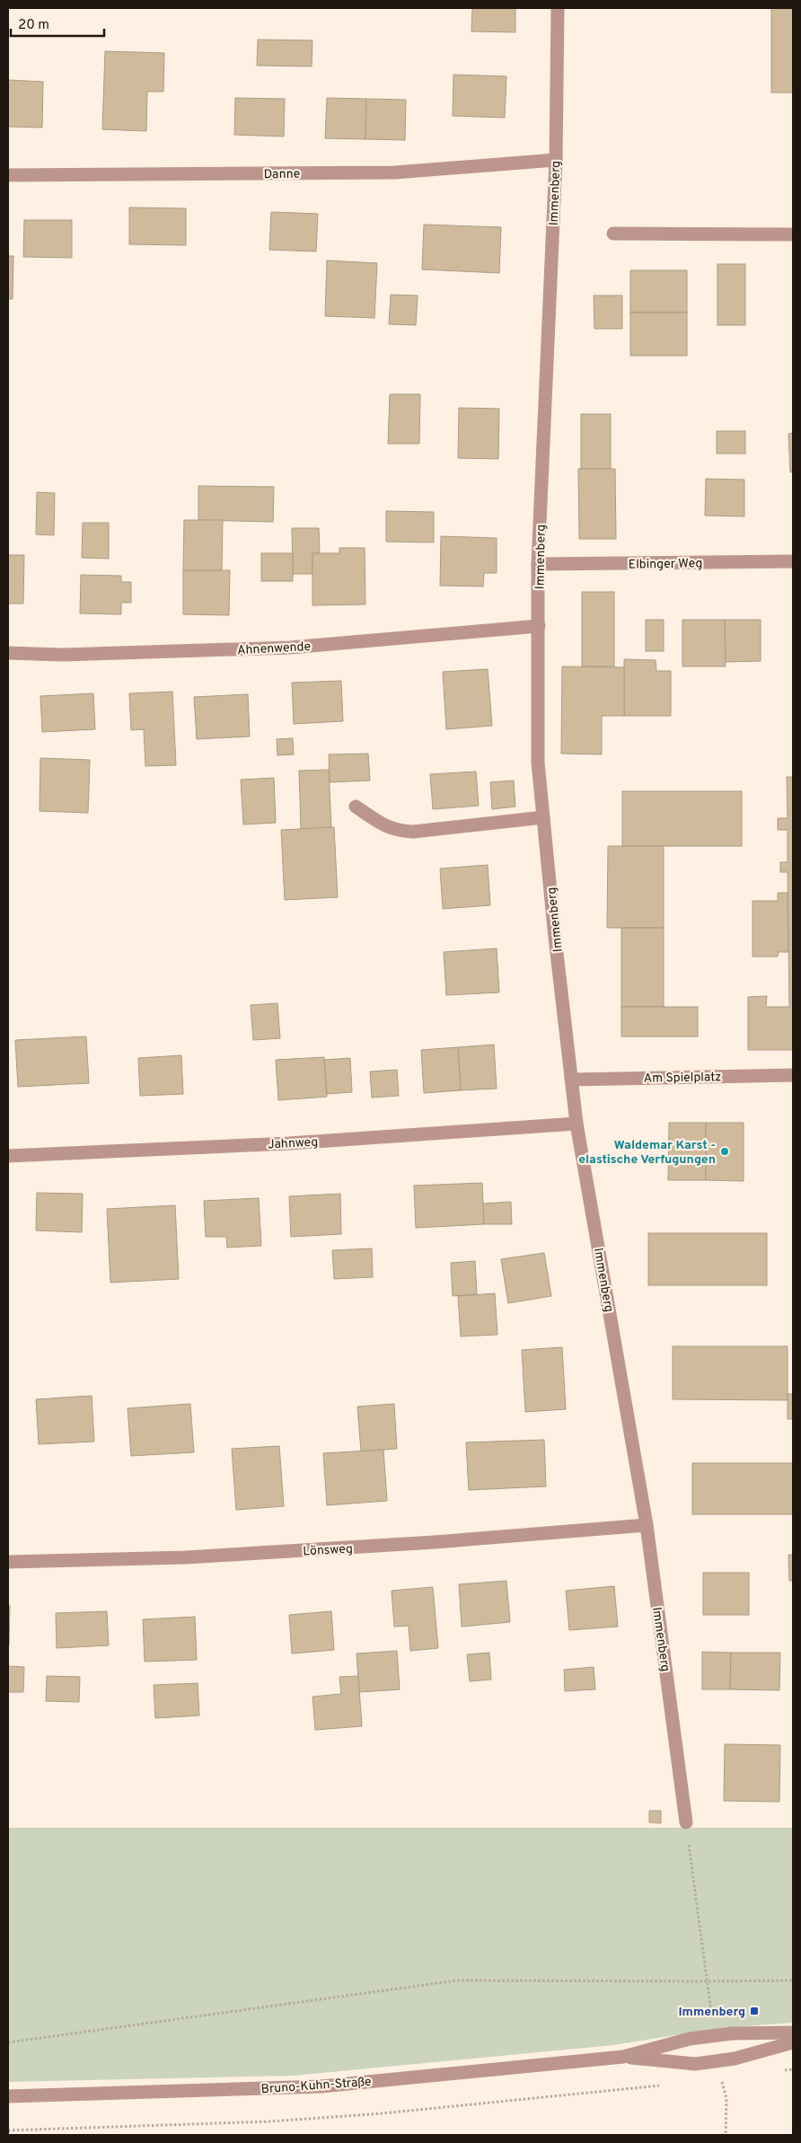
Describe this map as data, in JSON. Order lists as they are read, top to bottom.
{
  "streets": {
    "street": [
      "Danne",
      "Immenberg",
      "Elbinger Weg",
      "Ahnenwende",
      "Am Spielplatz",
      "Jahnweg",
      "Lönsweg",
      "Bruno-Kuhn-Straße"
    ]
  },
  "crossings": [
    ["Danne", "Immenberg"],
    ["Immenberg", "Elbinger Weg"],
    ["Immenberg", "Ahnenwende"],
    ["Immenberg", "Am Spielplatz"],
    ["Immenberg", "Jahnweg"],
    ["Immenberg", "Lönsweg"]
  ],
  "places": {
    "other": ["Waldemar Karst - elastische Verfugungen"],
    "transit": ["Immenberg"]
  },
  "scale_bar": "20 m"
}
